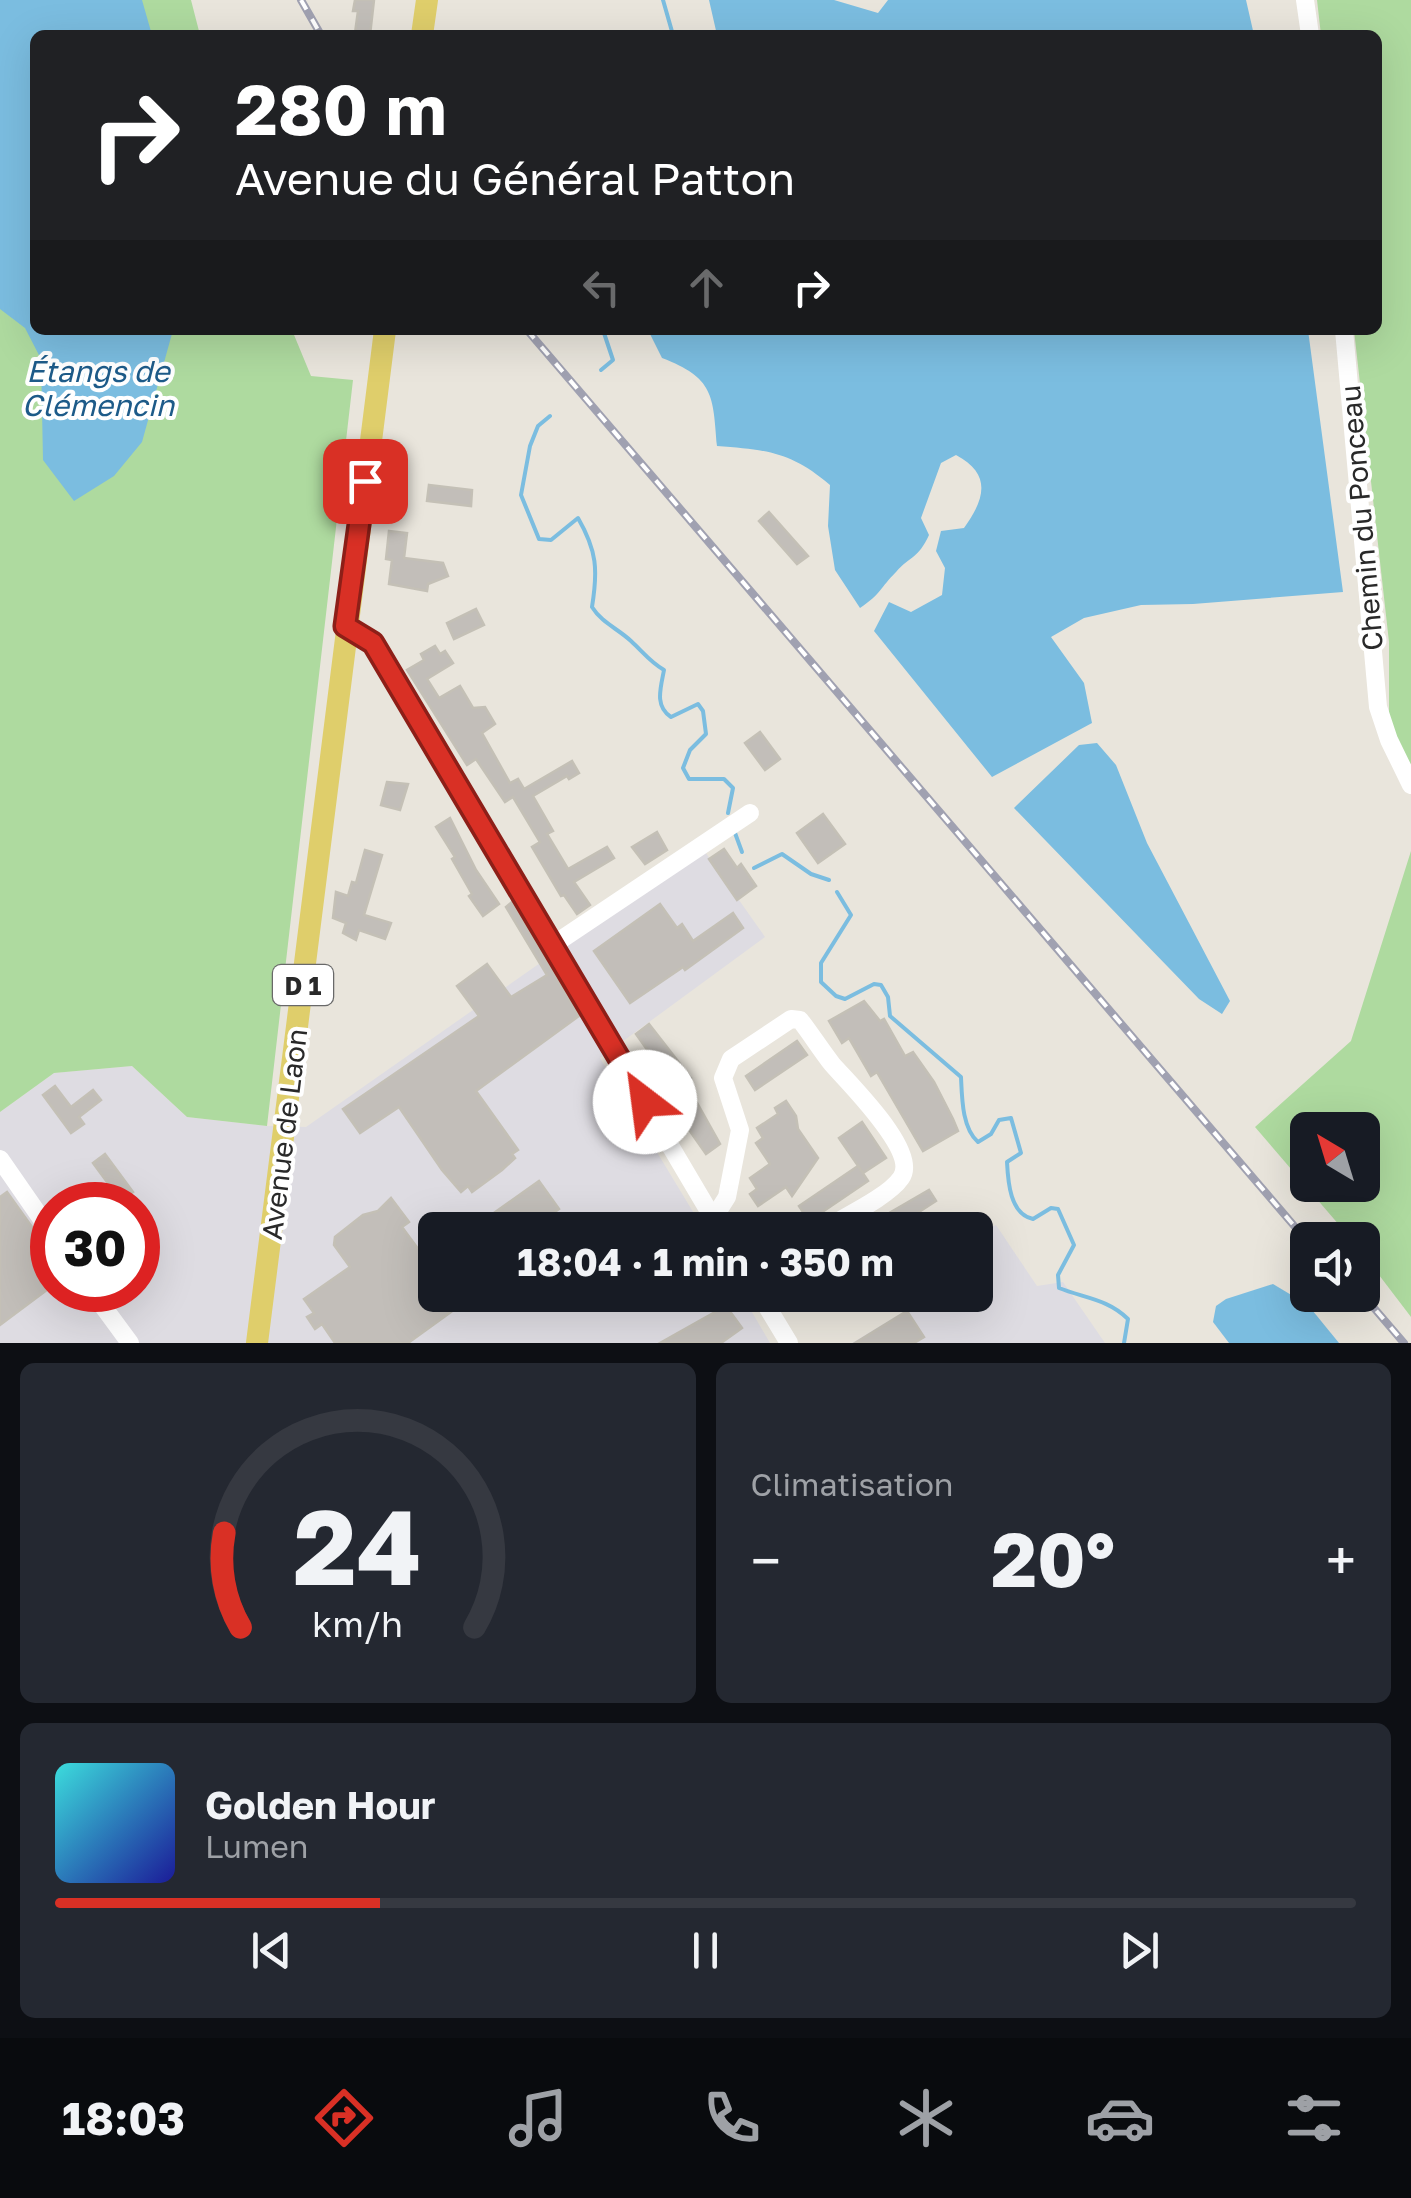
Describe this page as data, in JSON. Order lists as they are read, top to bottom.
{
  "streets": {
    "main road": ["D 1", "Avenue de Laon"],
    "street": ["Chemin du Ponceau"]
  },
  "crossings": [
    ["D 1", "Avenue de Laon"]
  ],
  "water": ["Étangs de Clémencin"],
  "north": "top left",
  "page": {
    "turn": ["280 m", "Avenue du Général Patton"],
    "limit": "30",
    "trip": "18:04 · 1 min · 350 m",
    "tile": "Climatisation",
    "heat": ["−", "20°", "+"],
    "song": ["Golden Hour", "Lumen"],
    "tabs": "18:03",
    "gauge": ["24", "km/h"]
  }
}
